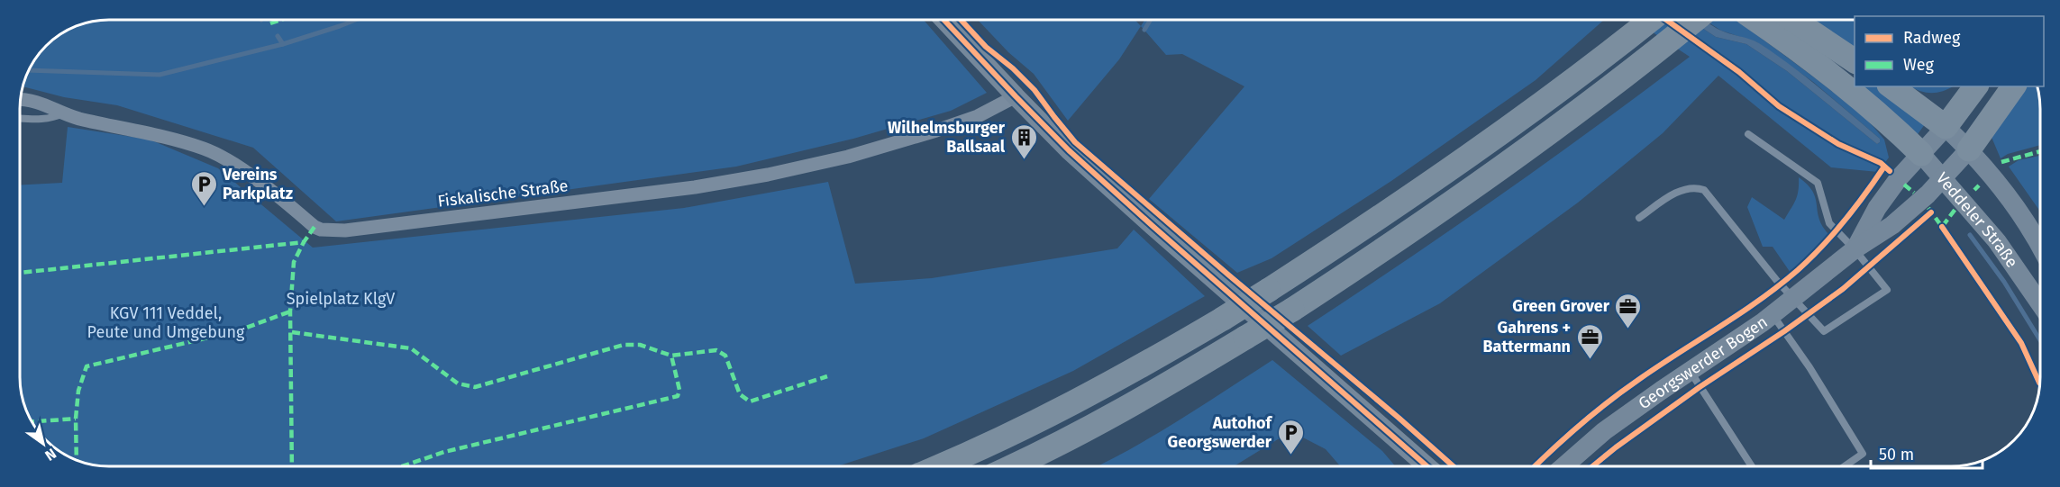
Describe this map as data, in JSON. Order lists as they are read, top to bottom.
{
  "streets": {
    "street": ["Fiskalische Straße", "Veddeler Straße", "Georgswerder Bogen"]
  },
  "crossings": [
    ["Veddeler Straße", "Georgswerder Bogen"]
  ],
  "parks": ["Spielplatz KlgV", "KGV 111 Veddel, Peute und Umgebung"],
  "places": {
    "building": ["Wilhelmsburger Ballsaal"],
    "parking": ["Vereins Parkplatz", "Autohof Georgswerder"],
    "office": ["Green Grover", "Gahrens + Battermann"]
  },
  "legend": ["Radweg", "Weg"],
  "scale_bar": "50 m",
  "north": "bottom right"
}
